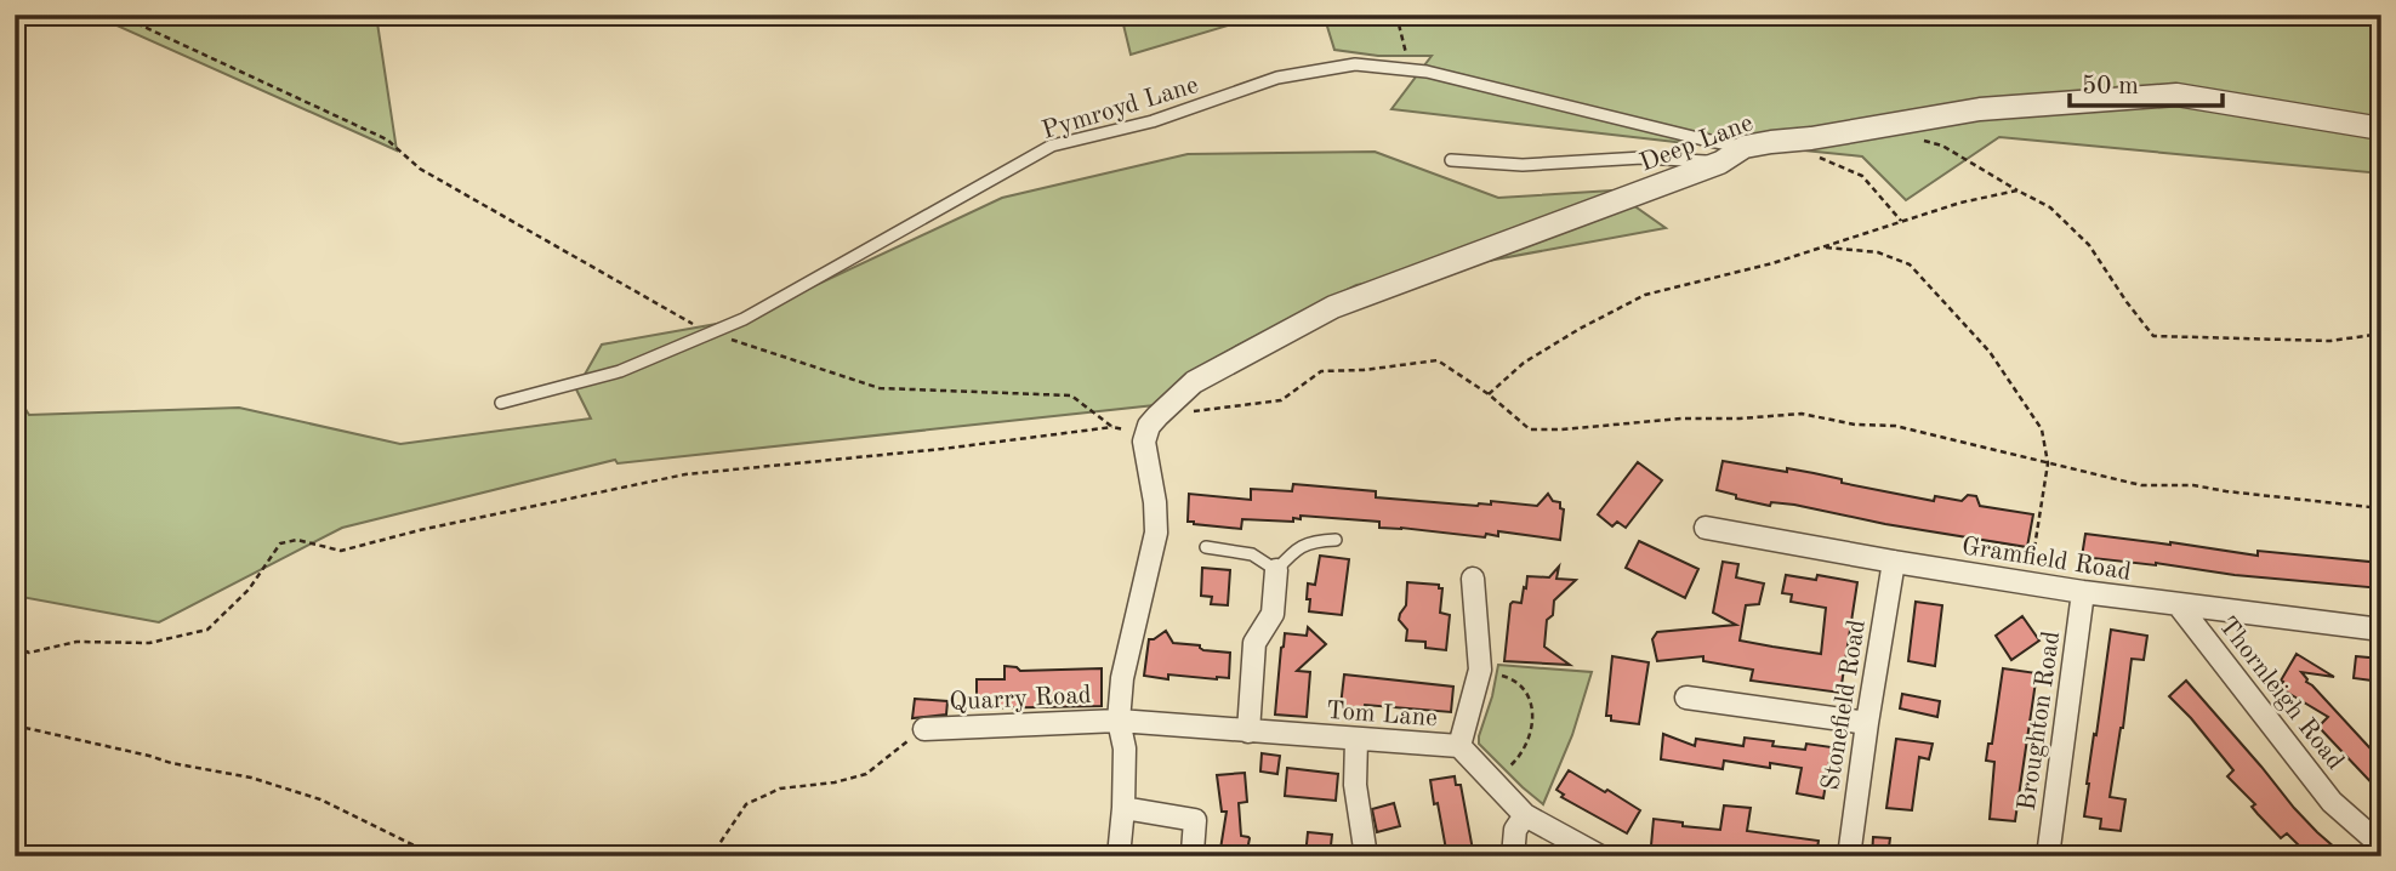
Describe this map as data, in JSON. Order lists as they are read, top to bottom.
{
  "streets": {
    "street": [
      "Deep Lane",
      "Gramfield Road",
      "Thornleigh Road",
      "Quarry Road",
      "Stonefield Road",
      "Tom Lane",
      "Broughton Road"
    ],
    "lane": ["Pymroyd Lane"]
  },
  "crossings": [
    ["Pymroyd Lane", "Deep Lane"],
    ["Gramfield Road", "Thornleigh Road"],
    ["Gramfield Road", "Stonefield Road"],
    ["Gramfield Road", "Broughton Road"],
    ["Quarry Road", "Tom Lane"]
  ],
  "scale_bar": "50 m"
}
